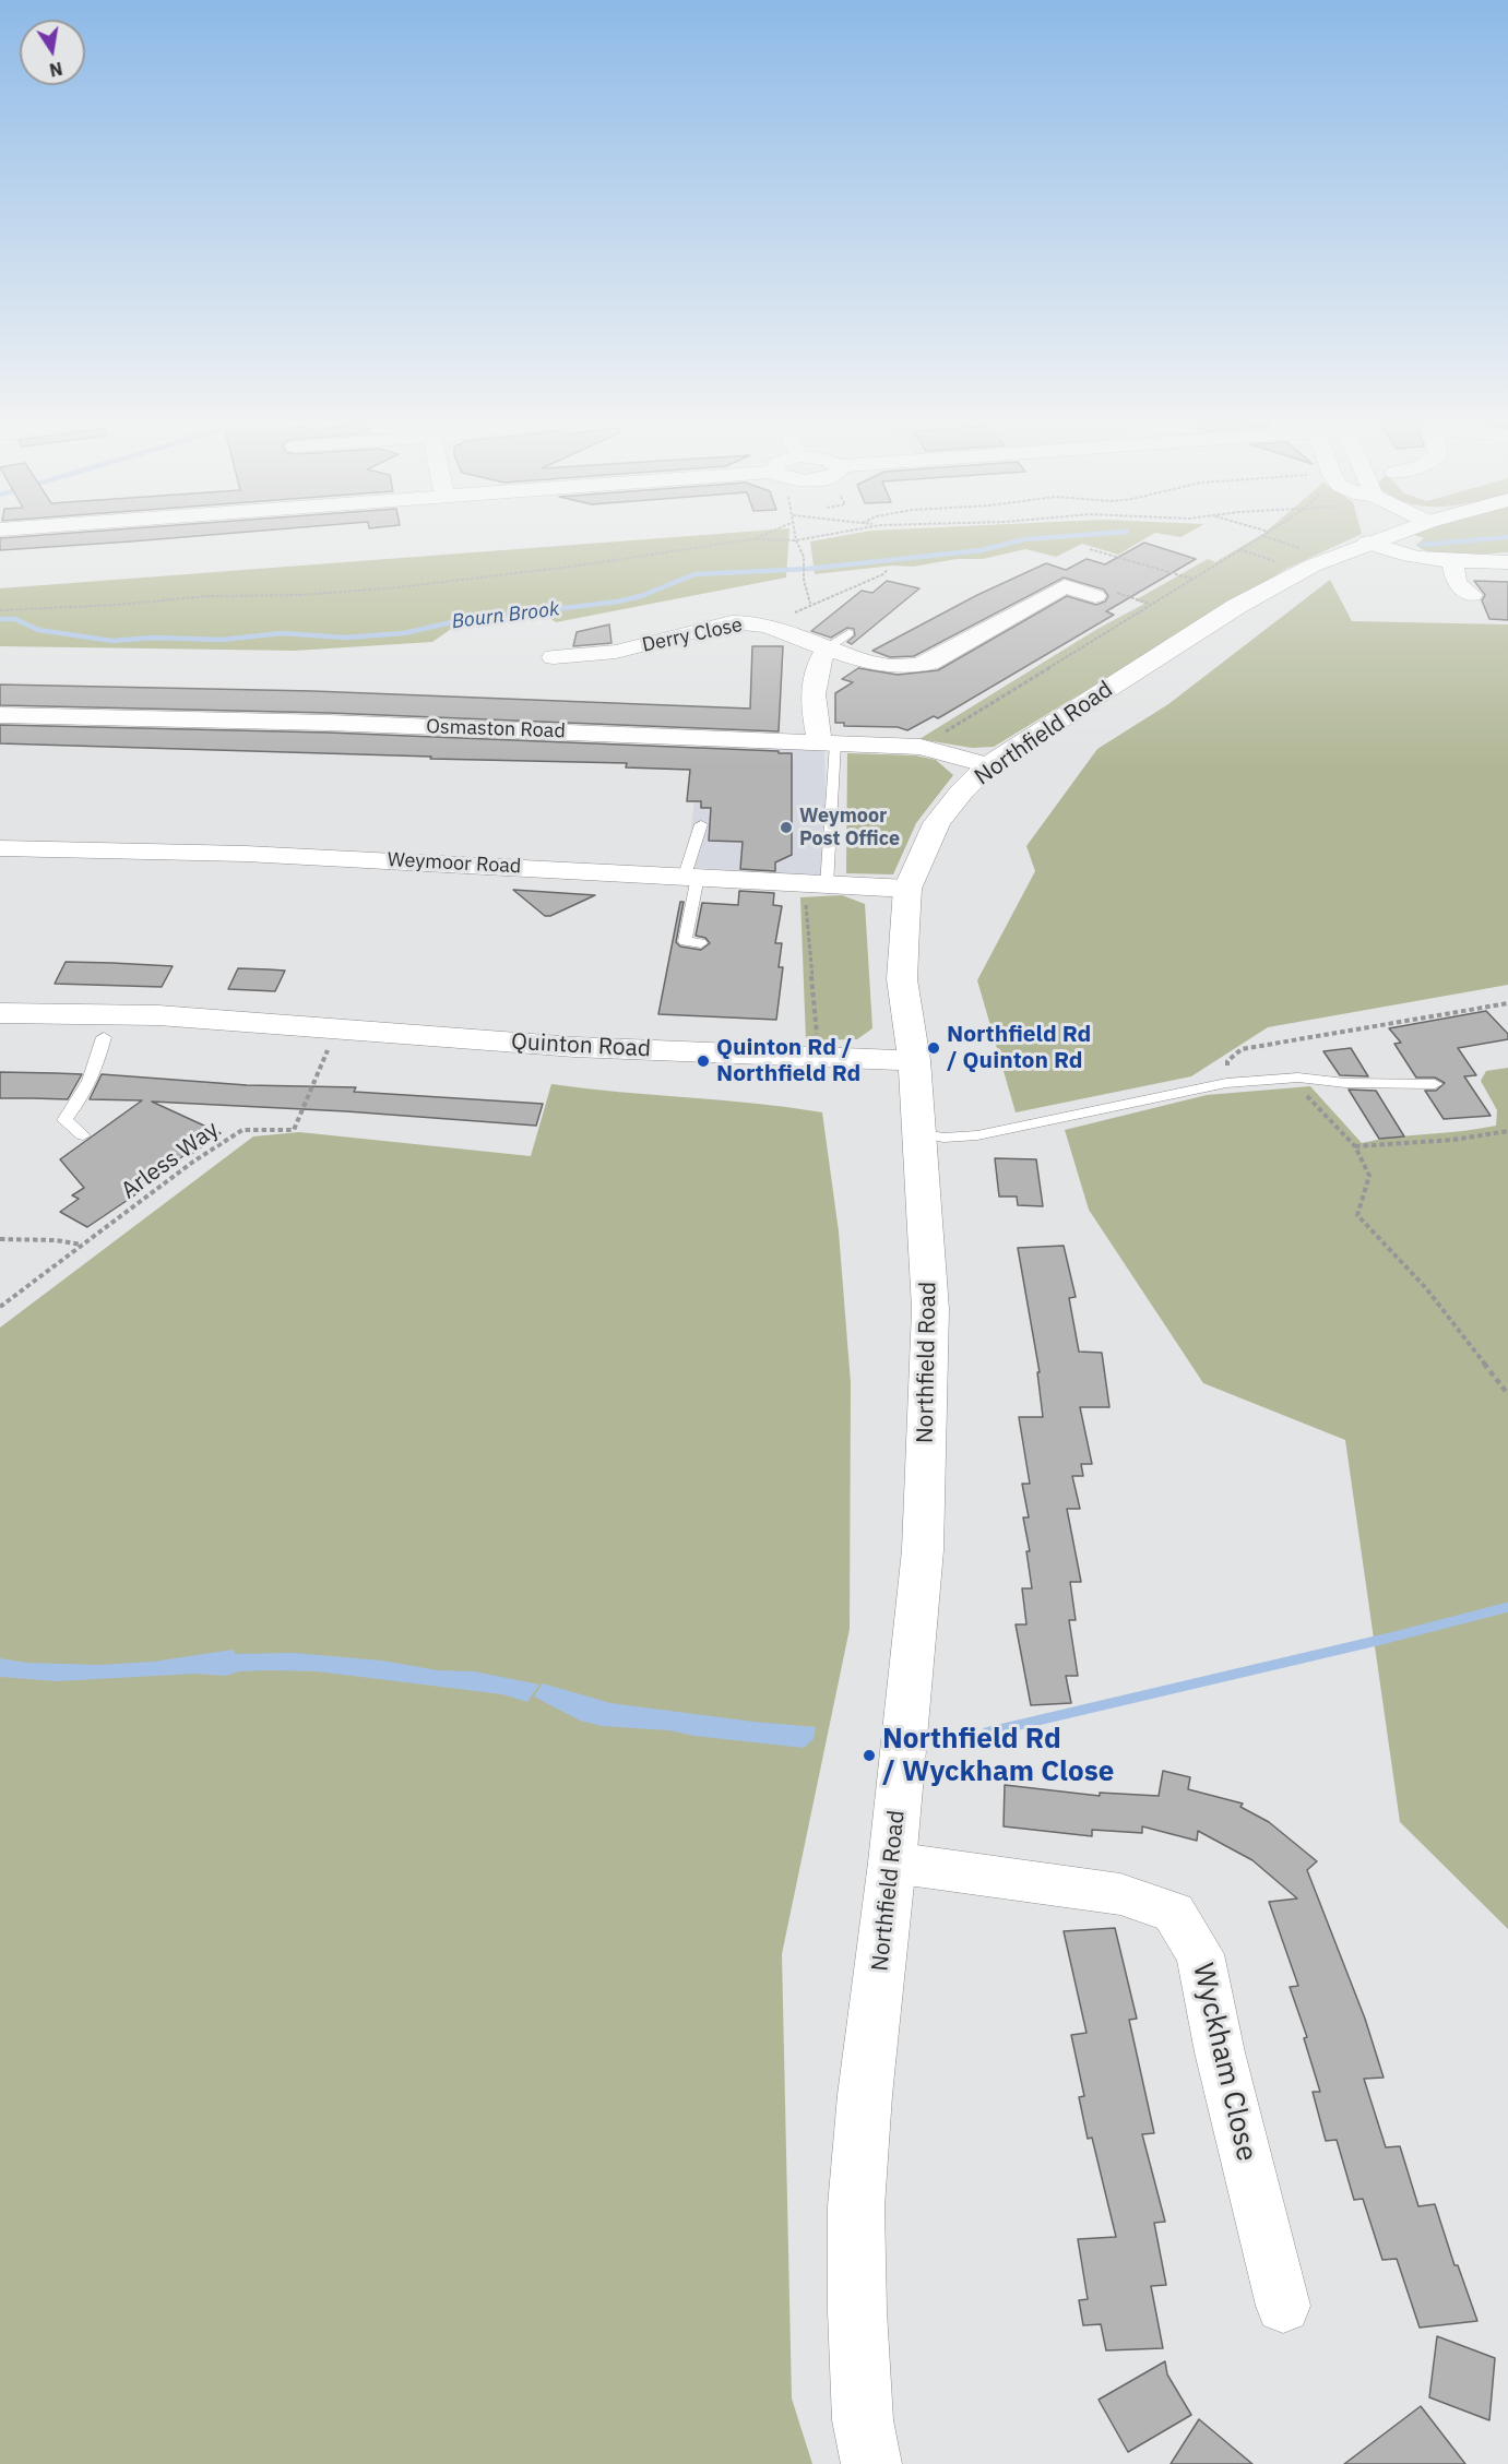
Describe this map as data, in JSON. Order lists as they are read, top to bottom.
{
  "streets": {
    "street": [
      "Derry Close",
      "Osmaston Road",
      "Northfield Road",
      "Weymoor Road",
      "Quinton Road",
      "Wyckham Close"
    ],
    "path": ["Arless Way"]
  },
  "crossings": [
    ["Osmaston Road", "Northfield Road"],
    ["Northfield Road", "Weymoor Road"],
    ["Northfield Road", "Quinton Road"],
    ["Northfield Road", "Wyckham Close"],
    ["Quinton Road", "Arless Way"]
  ],
  "water": ["Bourn Brook"],
  "places": [
    "Weymoor Post Office",
    "Northfield Rd / Quinton Rd",
    "Quinton Rd / Northfield Rd",
    "Northfield Rd / Wyckham Close"
  ],
  "north": "bottom"
}
